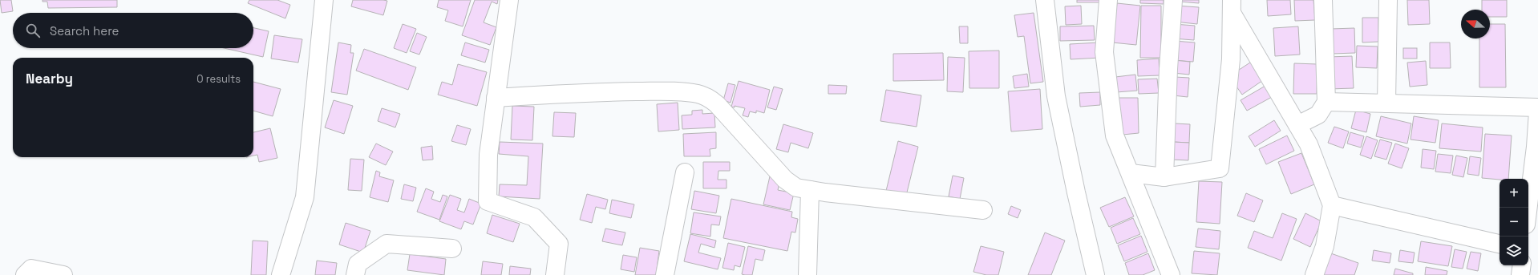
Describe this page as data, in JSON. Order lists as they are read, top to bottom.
{
  "north": "left",
  "page": {
    "search": "Search here",
    "heading": ["Nearby", "0 results"],
    "map_buttons": ["+", "−"]
  }
}
